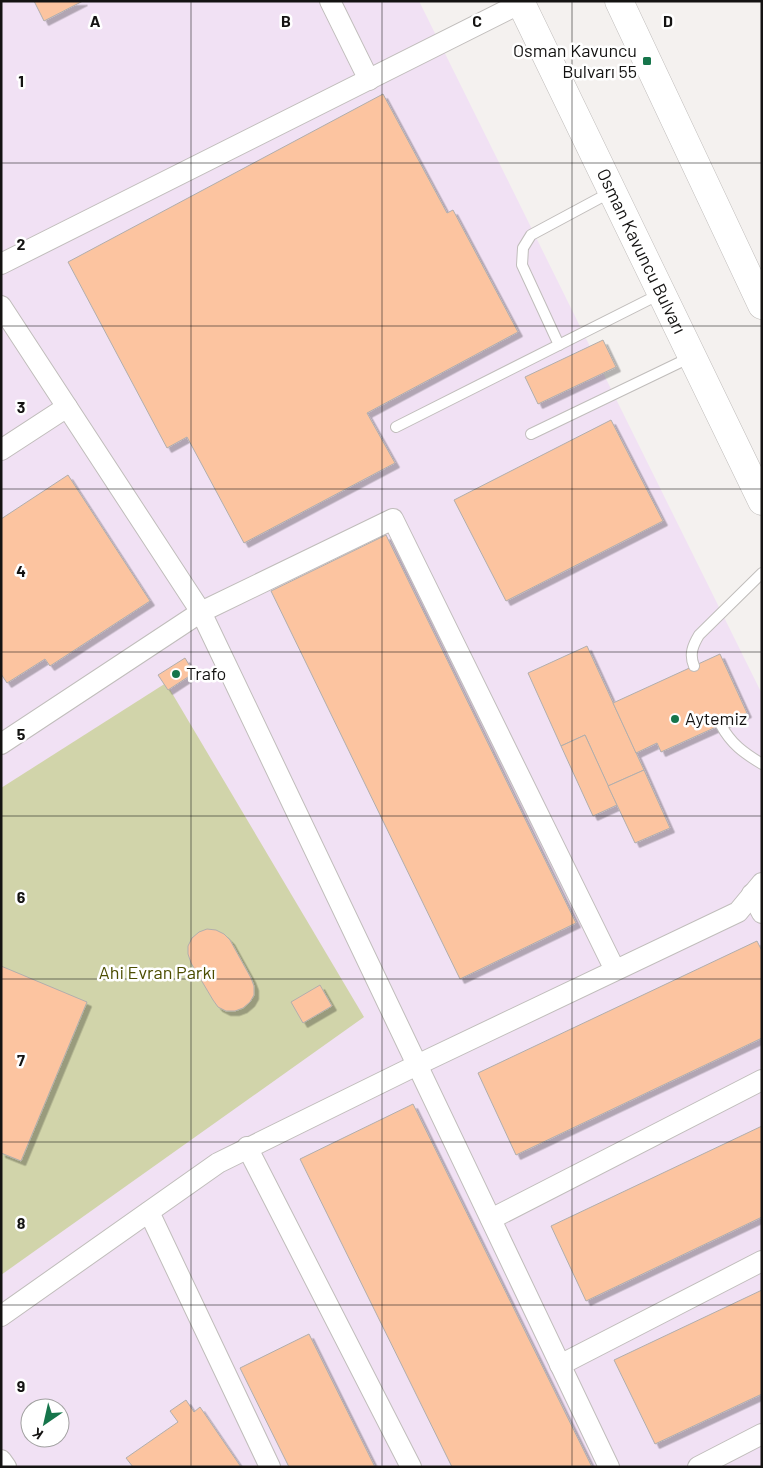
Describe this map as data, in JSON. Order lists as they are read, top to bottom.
{
  "streets": {
    "highway": ["Osman Kavuncu Bulvarı"]
  },
  "parks": ["Ahi Evran Parkı"],
  "places": {
    "transit": ["Osman Kavuncu Bulvarı 55"],
    "other": ["Trafo", "Aytemiz"]
  },
  "north": "bottom left",
  "grid": {
    "columns": [
      "A",
      "B",
      "C",
      "D"
    ],
    "rows": [
      "1",
      "2",
      "3",
      "4",
      "5",
      "6",
      "7",
      "8",
      "9"
    ]
  }
}
